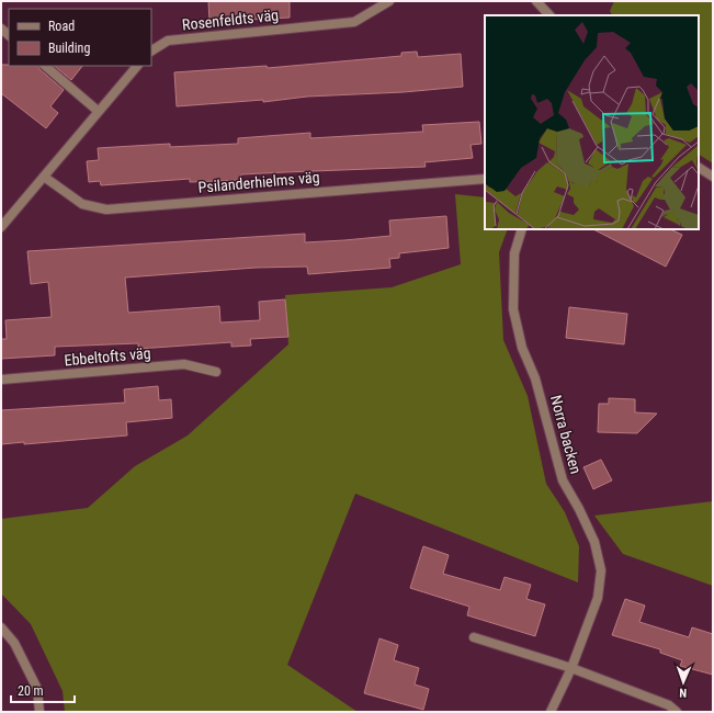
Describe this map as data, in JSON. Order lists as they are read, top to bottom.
{
  "streets": {
    "street": [
      "Rosenfeldts väg",
      "Psilanderhielms väg",
      "Ebbeltofts väg",
      "Norra backen"
    ]
  },
  "legend": ["Road", "Building"],
  "scale_bar": "20 m",
  "north": "bottom"
}
